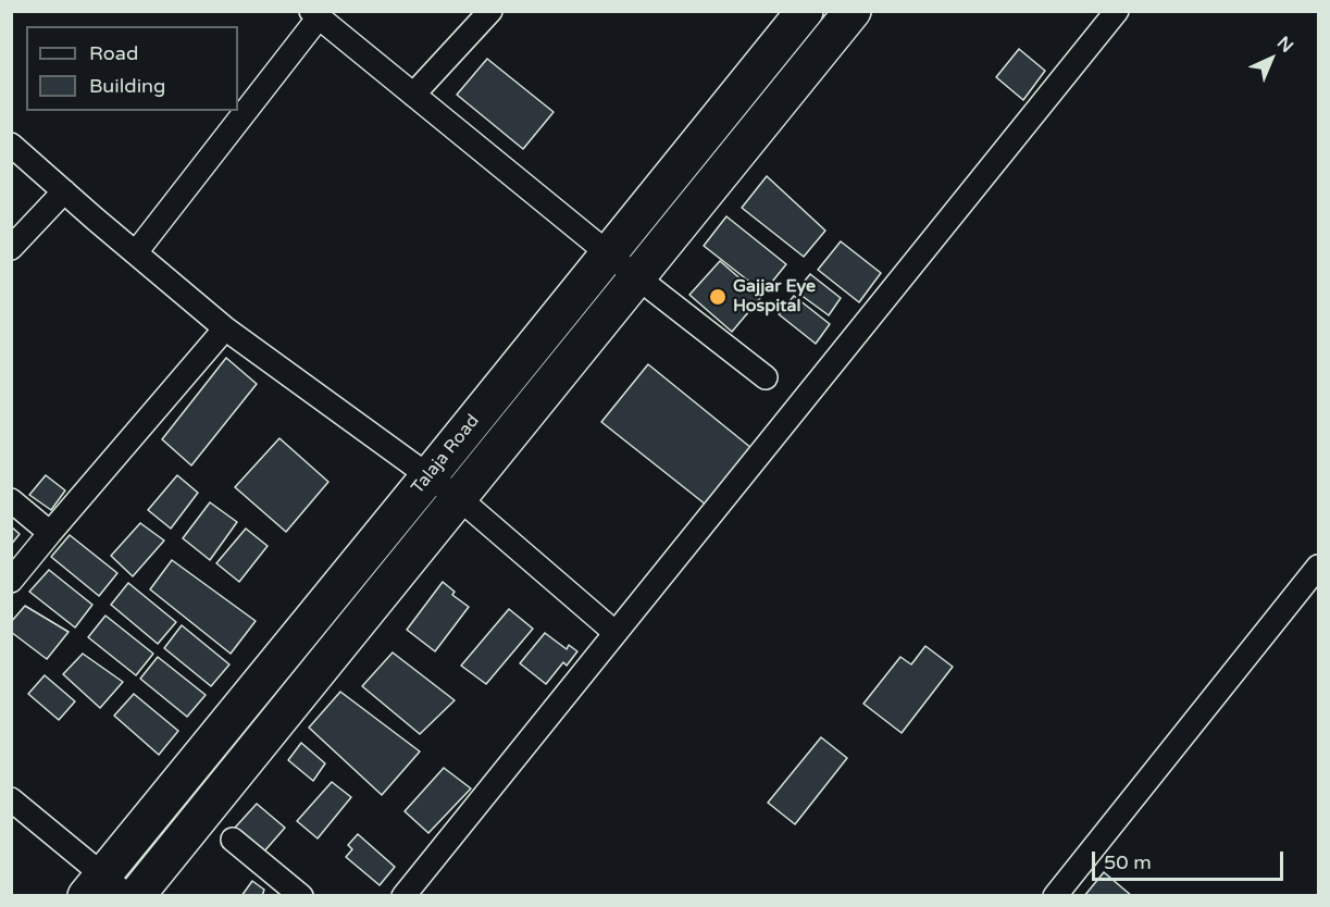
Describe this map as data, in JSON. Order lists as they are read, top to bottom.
{
  "streets": {
    "main road": ["Talaja Road"]
  },
  "places": ["Gajjar Eye Hospital"],
  "legend": ["Road", "Building"],
  "scale_bar": "50 m",
  "north": "top right"
}
